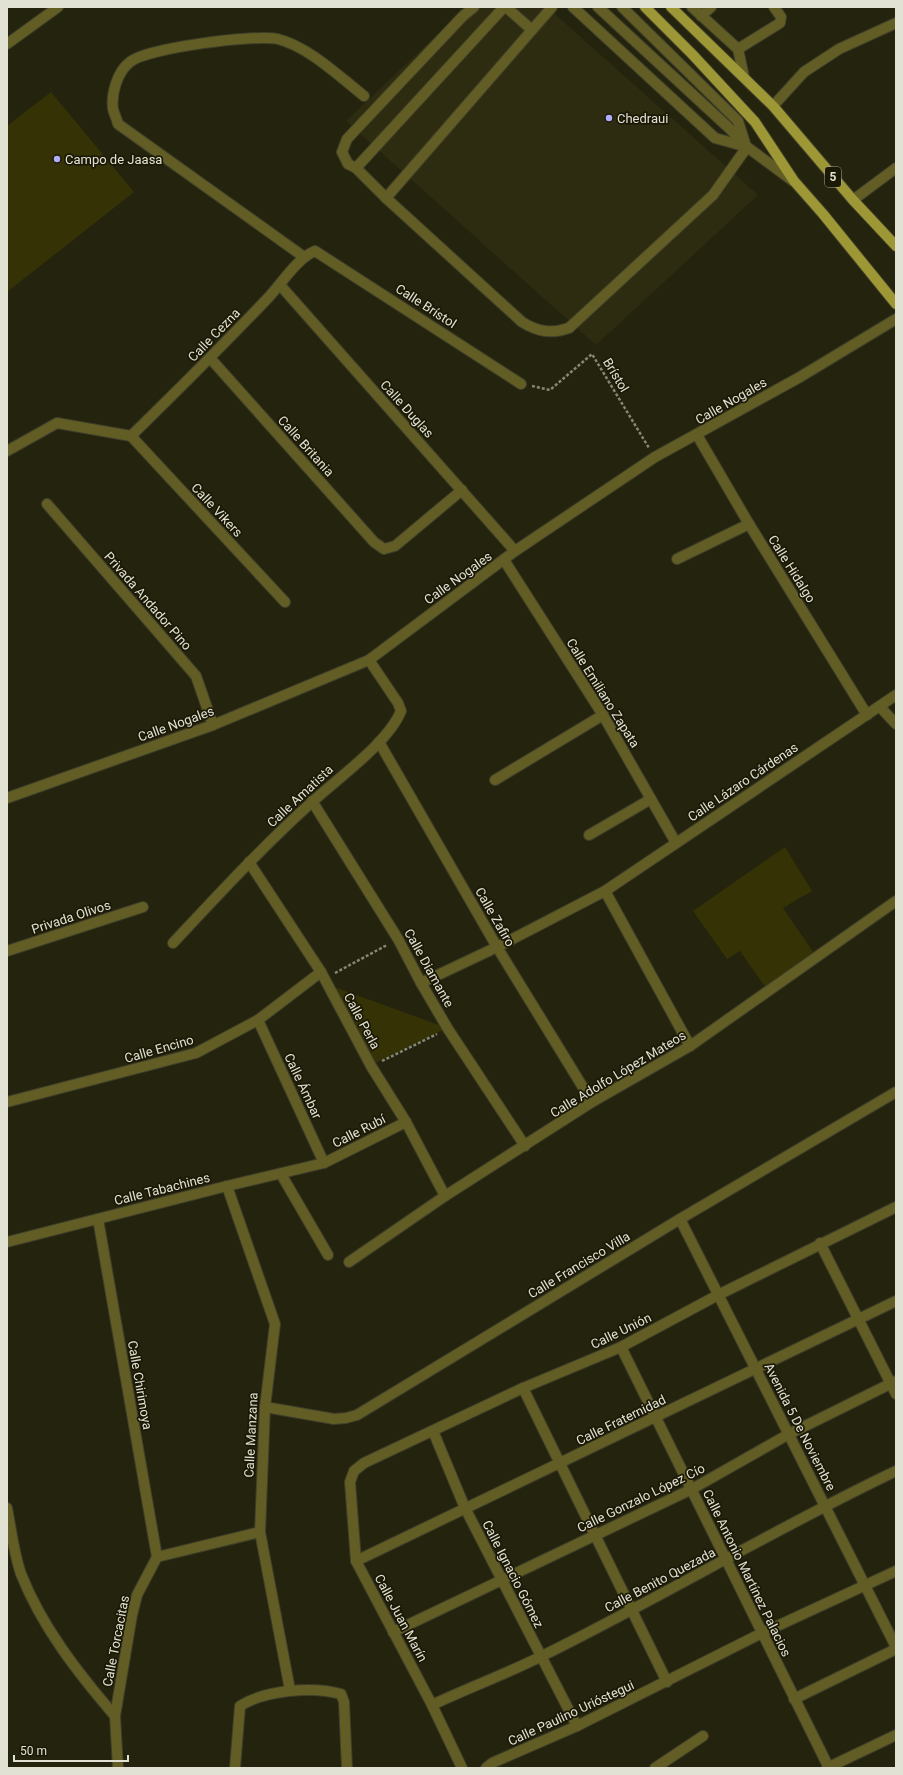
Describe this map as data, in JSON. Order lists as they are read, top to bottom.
{
  "streets": {
    "main road": ["5"],
    "street": [
      "Calle Brístol",
      "Calle Cezna",
      "Calle Nogales",
      "Calle Duglas",
      "Calle Britania",
      "Calle Vikers",
      "Calle Hidalgo",
      "Privada Andador Pino",
      "Calle Emiliano Zapata",
      "Calle Lázaro Cárdenas",
      "Calle Amatista",
      "Privada Olivos",
      "Calle Zafiro",
      "Calle Diamante",
      "Calle Perla",
      "Calle Encino",
      "Calle Adolfo López Mateos",
      "Calle Ámbar",
      "Calle Rubí",
      "Calle Tabachines",
      "Calle Francisco Villa",
      "Calle Unión",
      "Calle Chirimoya",
      "Calle Fraternidad",
      "Avenida 5 De Noviembre",
      "Calle Manzana",
      "Calle Gonzalo López Cío",
      "Calle Antonio Martínez Palacios",
      "Calle Ignacio Gómez",
      "Calle Benito Quezada",
      "Calle Juan Marín",
      "Calle Torcacitas",
      "Calle Paulino Urióstegui"
    ],
    "path": ["Brístol"]
  },
  "crossings": [
    ["Calle Brístol", "Calle Cezna"],
    ["Calle Brístol", "Brístol"],
    ["Calle Cezna", "Calle Duglas"],
    ["Calle Cezna", "Calle Britania"],
    ["Calle Cezna", "Calle Vikers"],
    ["Brístol", "Calle Nogales"],
    ["Calle Nogales", "Calle Duglas"],
    ["Calle Nogales", "Calle Hidalgo"],
    ["Calle Nogales", "Privada Andador Pino"],
    ["Calle Nogales", "Calle Emiliano Zapata"],
    ["Calle Nogales", "Calle Amatista"],
    ["Calle Duglas", "Calle Britania"],
    ["Calle Hidalgo", "Calle Lázaro Cárdenas"],
    ["Calle Emiliano Zapata", "Calle Lázaro Cárdenas"],
    ["Calle Lázaro Cárdenas", "Calle Zafiro"],
    ["Calle Lázaro Cárdenas", "Calle Diamante"],
    ["Calle Amatista", "Calle Zafiro"],
    ["Calle Amatista", "Calle Diamante"],
    ["Calle Amatista", "Calle Perla"],
    ["Calle Zafiro", "Calle Adolfo López Mateos"],
    ["Calle Diamante", "Calle Adolfo López Mateos"],
    ["Calle Perla", "Calle Encino"],
    ["Calle Perla", "Calle Adolfo López Mateos"],
    ["Calle Perla", "Calle Rubí"],
    ["Calle Encino", "Calle Ámbar"],
    ["Calle Ámbar", "Calle Rubí"],
    ["Calle Ámbar", "Calle Tabachines"],
    ["Calle Rubí", "Calle Tabachines"],
    ["Calle Tabachines", "Calle Chirimoya"],
    ["Calle Tabachines", "Calle Manzana"],
    ["Calle Francisco Villa", "Avenida 5 De Noviembre"],
    ["Calle Francisco Villa", "Calle Manzana"],
    ["Calle Unión", "Avenida 5 De Noviembre"],
    ["Calle Unión", "Calle Antonio Martínez Palacios"],
    ["Calle Unión", "Calle Ignacio Gómez"],
    ["Calle Unión", "Calle Juan Marín"],
    ["Calle Chirimoya", "Calle Torcacitas"],
    ["Calle Fraternidad", "Avenida 5 De Noviembre"],
    ["Calle Fraternidad", "Calle Antonio Martínez Palacios"],
    ["Calle Fraternidad", "Calle Ignacio Gómez"],
    ["Calle Fraternidad", "Calle Juan Marín"],
    ["Avenida 5 De Noviembre", "Calle Gonzalo López Cío"],
    ["Avenida 5 De Noviembre", "Calle Benito Quezada"],
    ["Avenida 5 De Noviembre", "Calle Paulino Urióstegui"],
    ["Calle Gonzalo López Cío", "Calle Antonio Martínez Palacios"],
    ["Calle Gonzalo López Cío", "Calle Ignacio Gómez"],
    ["Calle Gonzalo López Cío", "Calle Juan Marín"],
    ["Calle Antonio Martínez Palacios", "Calle Benito Quezada"],
    ["Calle Antonio Martínez Palacios", "Calle Paulino Urióstegui"],
    ["Calle Ignacio Gómez", "Calle Benito Quezada"],
    ["Calle Ignacio Gómez", "Calle Paulino Urióstegui"],
    ["Calle Benito Quezada", "Calle Juan Marín"]
  ],
  "places": ["Chedraui", "Campo de Jaasa"],
  "scale_bar": "50 m"
}
